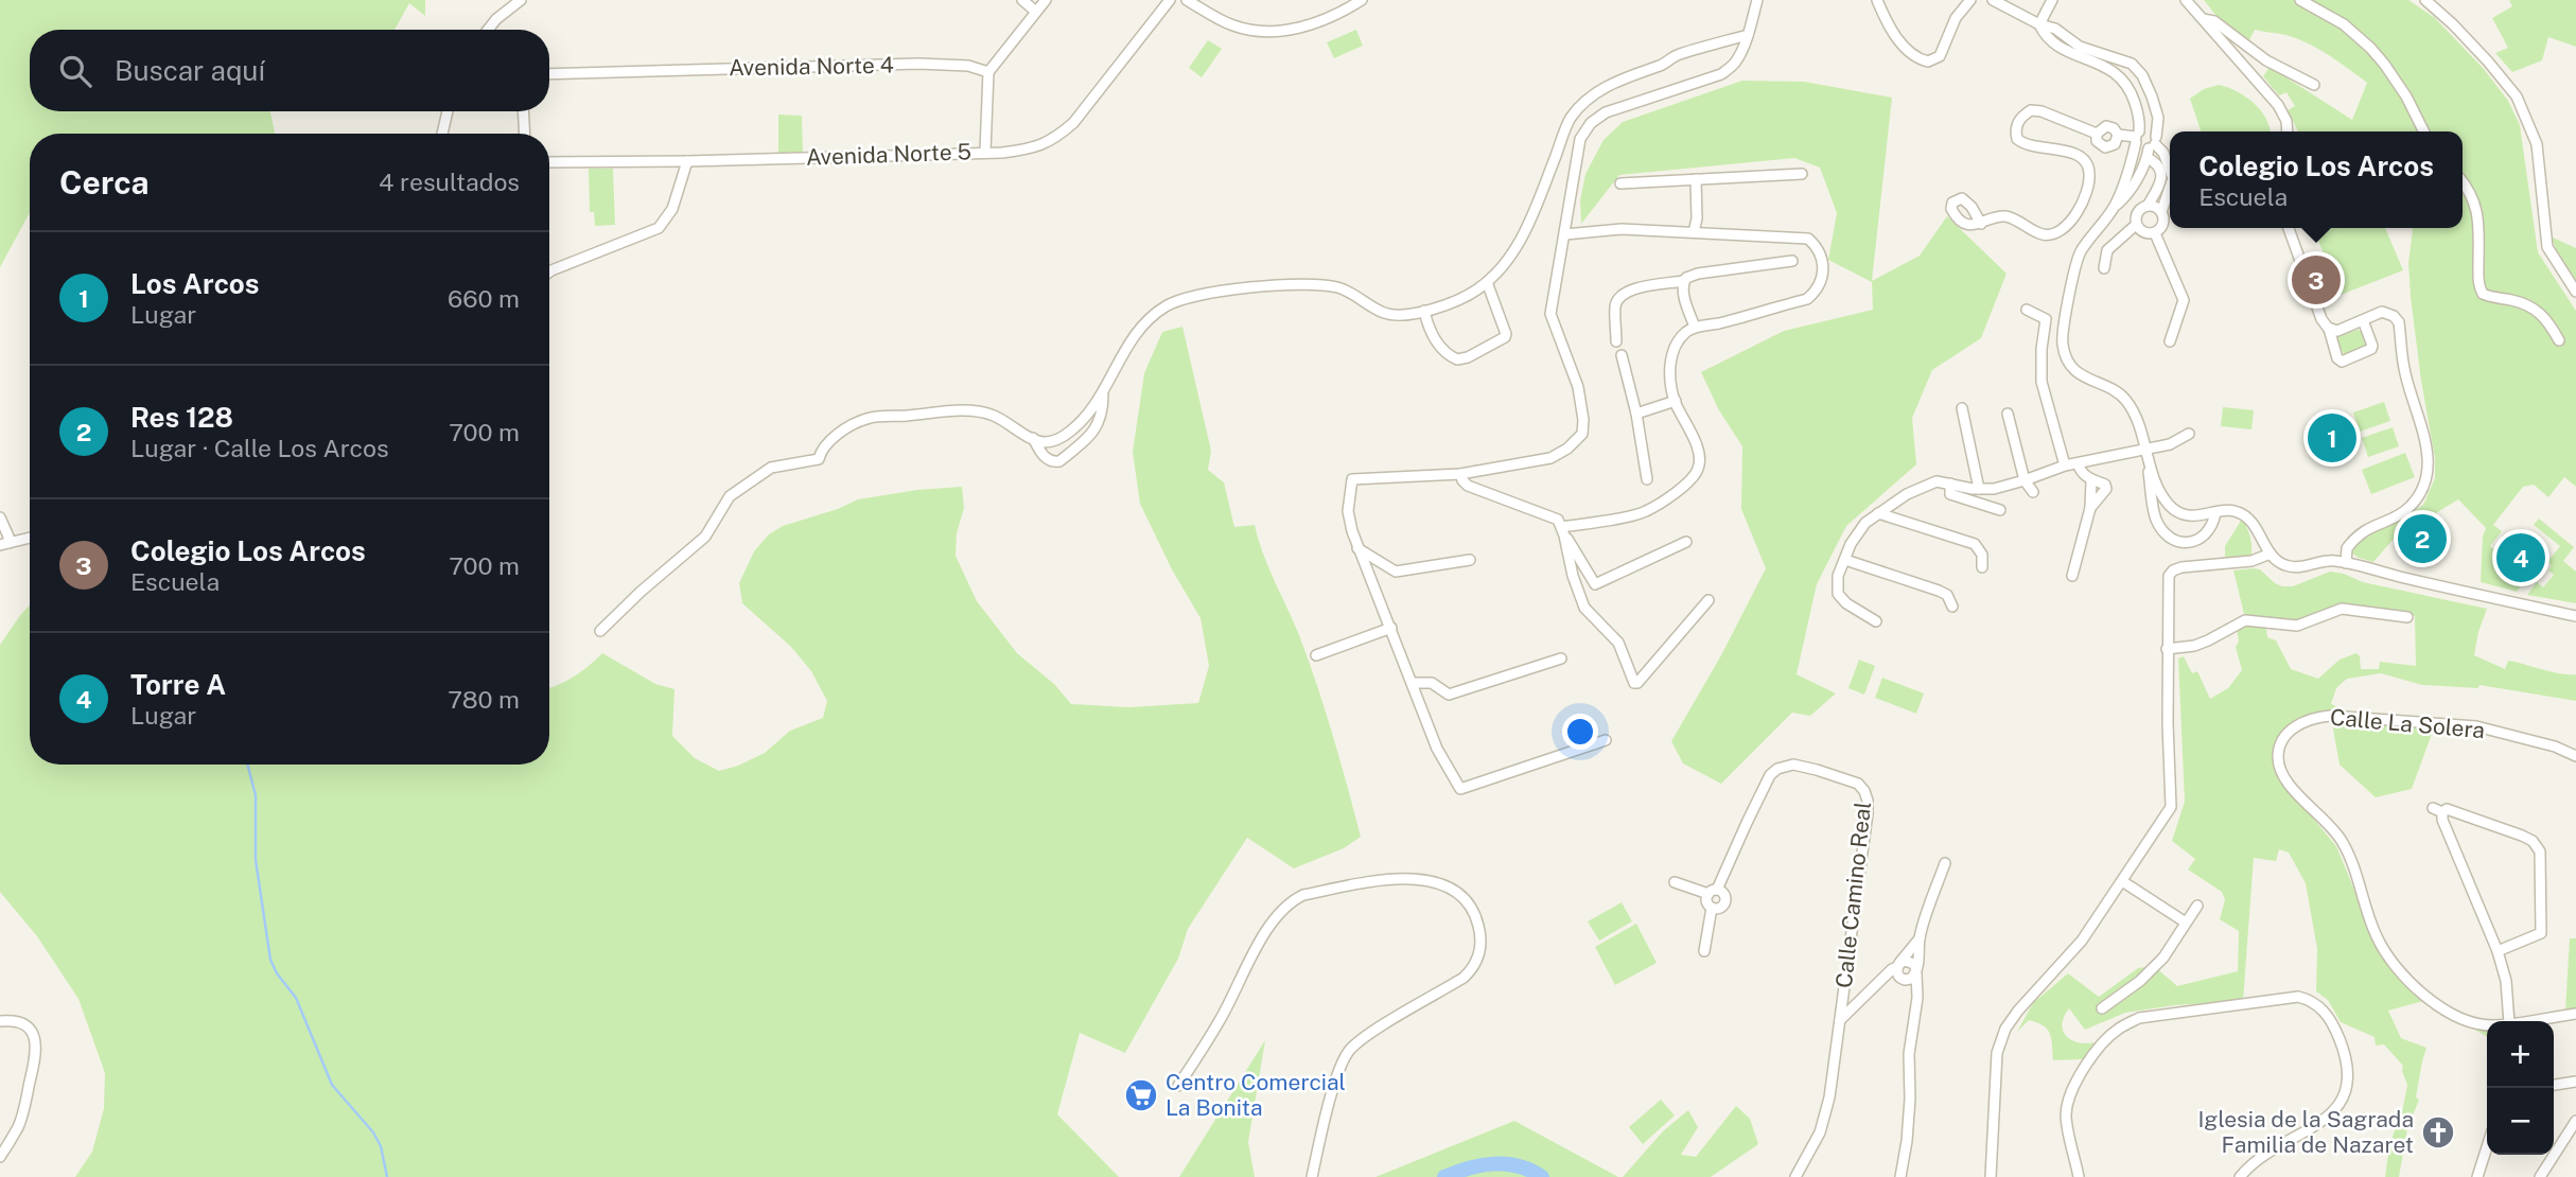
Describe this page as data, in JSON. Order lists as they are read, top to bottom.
{
  "streets": {
    "street": [
      "Avenida Norte 4",
      "Avenida Norte 5",
      "Calle La Solera",
      "Calle Camino Real"
    ]
  },
  "places": {
    "supermarket": ["Centro Comercial La Bonita"],
    "church": ["Iglesia de la Sagrada Familia de Nazaret"]
  },
  "page": {
    "search": "Buscar aquí",
    "popup": ["Colegio Los Arcos", "Escuela"],
    "heading": ["Cerca", "4 resultados"],
    "list": [
      {
        "mark": "1",
        "name": "Los Arcos",
        "note": "Lugar",
        "value": "660 m"
      },
      {
        "mark": "2",
        "name": "Res 128",
        "note": "Lugar · Calle Los Arcos",
        "value": "700 m"
      },
      {
        "mark": "3",
        "name": "Colegio Los Arcos",
        "note": "Escuela",
        "value": "700 m"
      },
      {
        "mark": "4",
        "name": "Torre A",
        "note": "Lugar",
        "value": "780 m"
      }
    ],
    "pins": [
      "3",
      "1",
      "2",
      "4"
    ],
    "map_buttons": ["+", "−"]
  }
}
